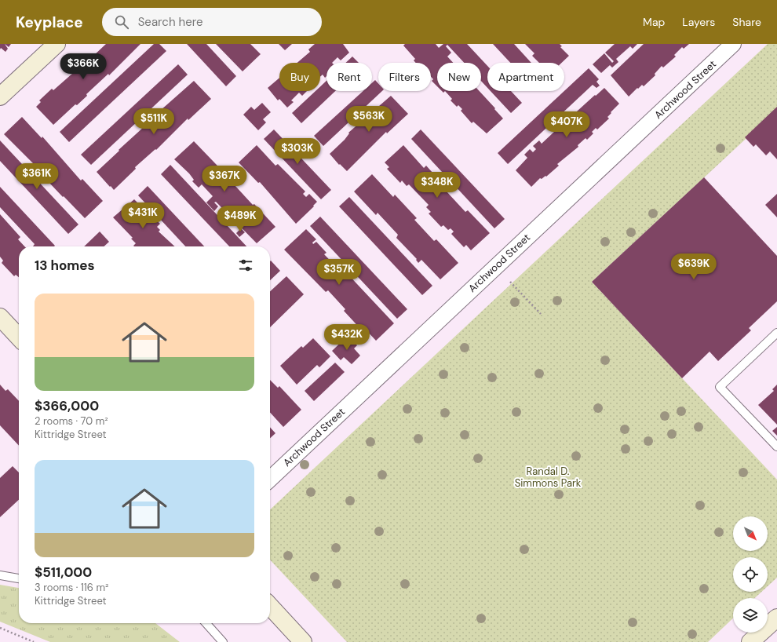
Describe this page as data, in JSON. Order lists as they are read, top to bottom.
{
  "streets": {
    "street": ["Archwood Street"]
  },
  "parks": ["Randal D. Simmons Park"],
  "north": "bottom right",
  "page": {
    "header": "Keyplace",
    "search": "Search here",
    "nav": ["Map", "Layers", "Share"],
    "price": [
      "$366K",
      "$563K",
      "$511K",
      "$407K",
      "$303K",
      "$361K",
      "$367K",
      "$348K",
      "$431K",
      "$489K",
      "$639K",
      "$357K",
      "$432K"
    ],
    "chip": [
      "Buy",
      "Rent",
      "Filters",
      "New",
      "Apartment"
    ],
    "heading": "13 homes",
    "list": [
      {
        "name": "$366,000",
        "note": "2 rooms · 70 m² · Kittridge Street"
      },
      {
        "name": "$511,000",
        "note": "3 rooms · 116 m² · Kittridge Street"
      }
    ]
  }
}
